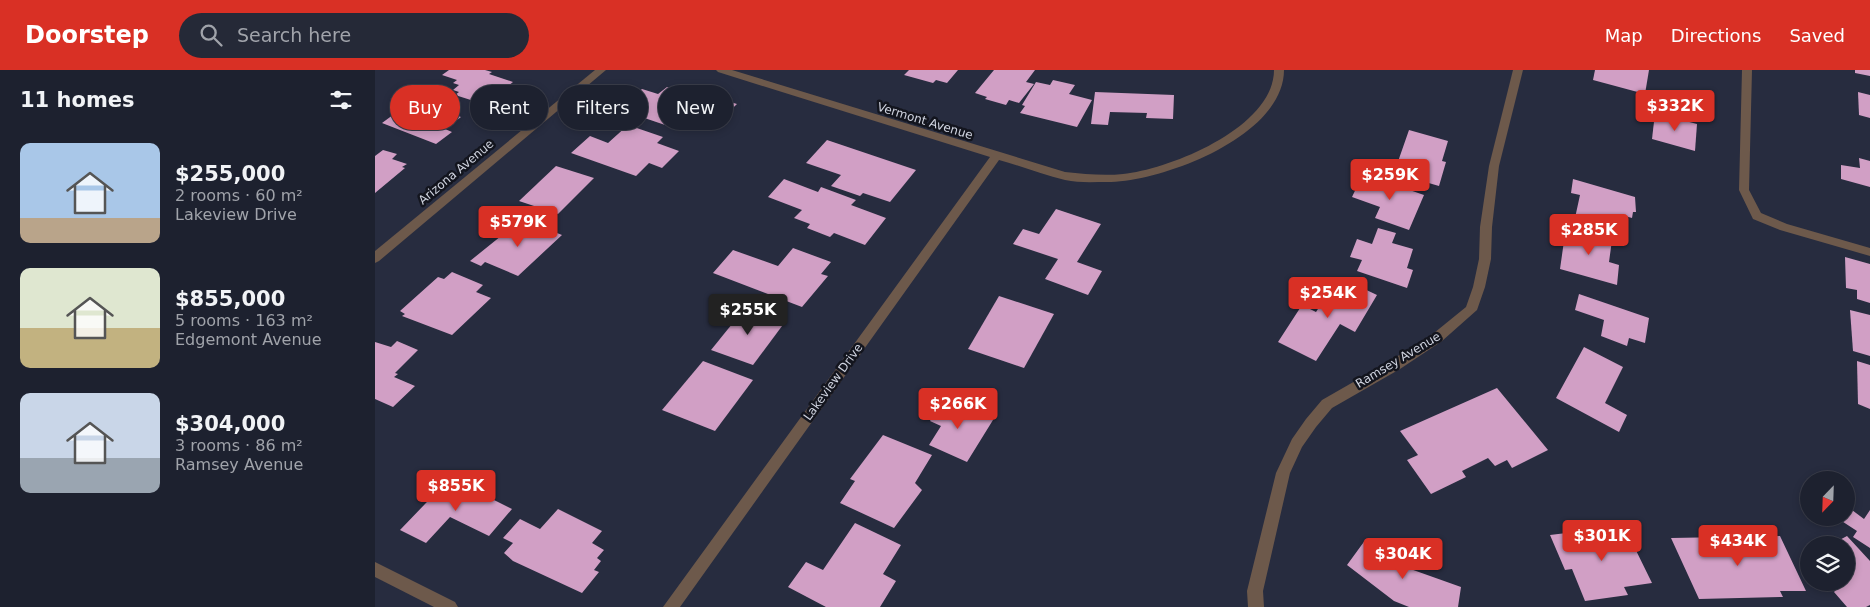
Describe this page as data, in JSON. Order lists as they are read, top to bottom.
{
  "streets": {
    "street": [
      "Vermont Avenue",
      "Arizona Avenue",
      "Ramsey Avenue",
      "Lakeview Drive"
    ]
  },
  "crossings": [
    ["Vermont Avenue", "Lakeview Drive"]
  ],
  "north": "bottom left",
  "page": {
    "header": "Doorstep",
    "search": "Search here",
    "nav": ["Map", "Directions", "Saved"],
    "heading": "11 homes",
    "chip": [
      "Buy",
      "Rent",
      "Filters",
      "New"
    ],
    "price": [
      "$332K",
      "$259K",
      "$579K",
      "$285K",
      "$254K",
      "$255K",
      "$266K",
      "$855K",
      "$301K",
      "$434K",
      "$304K"
    ],
    "list": [
      {
        "name": "$255,000",
        "note": "2 rooms · 60 m² · Lakeview Drive"
      },
      {
        "name": "$855,000",
        "note": "5 rooms · 163 m² · Edgemont Avenue"
      },
      {
        "name": "$304,000",
        "note": "3 rooms · 86 m² · Ramsey Avenue"
      }
    ]
  }
}
